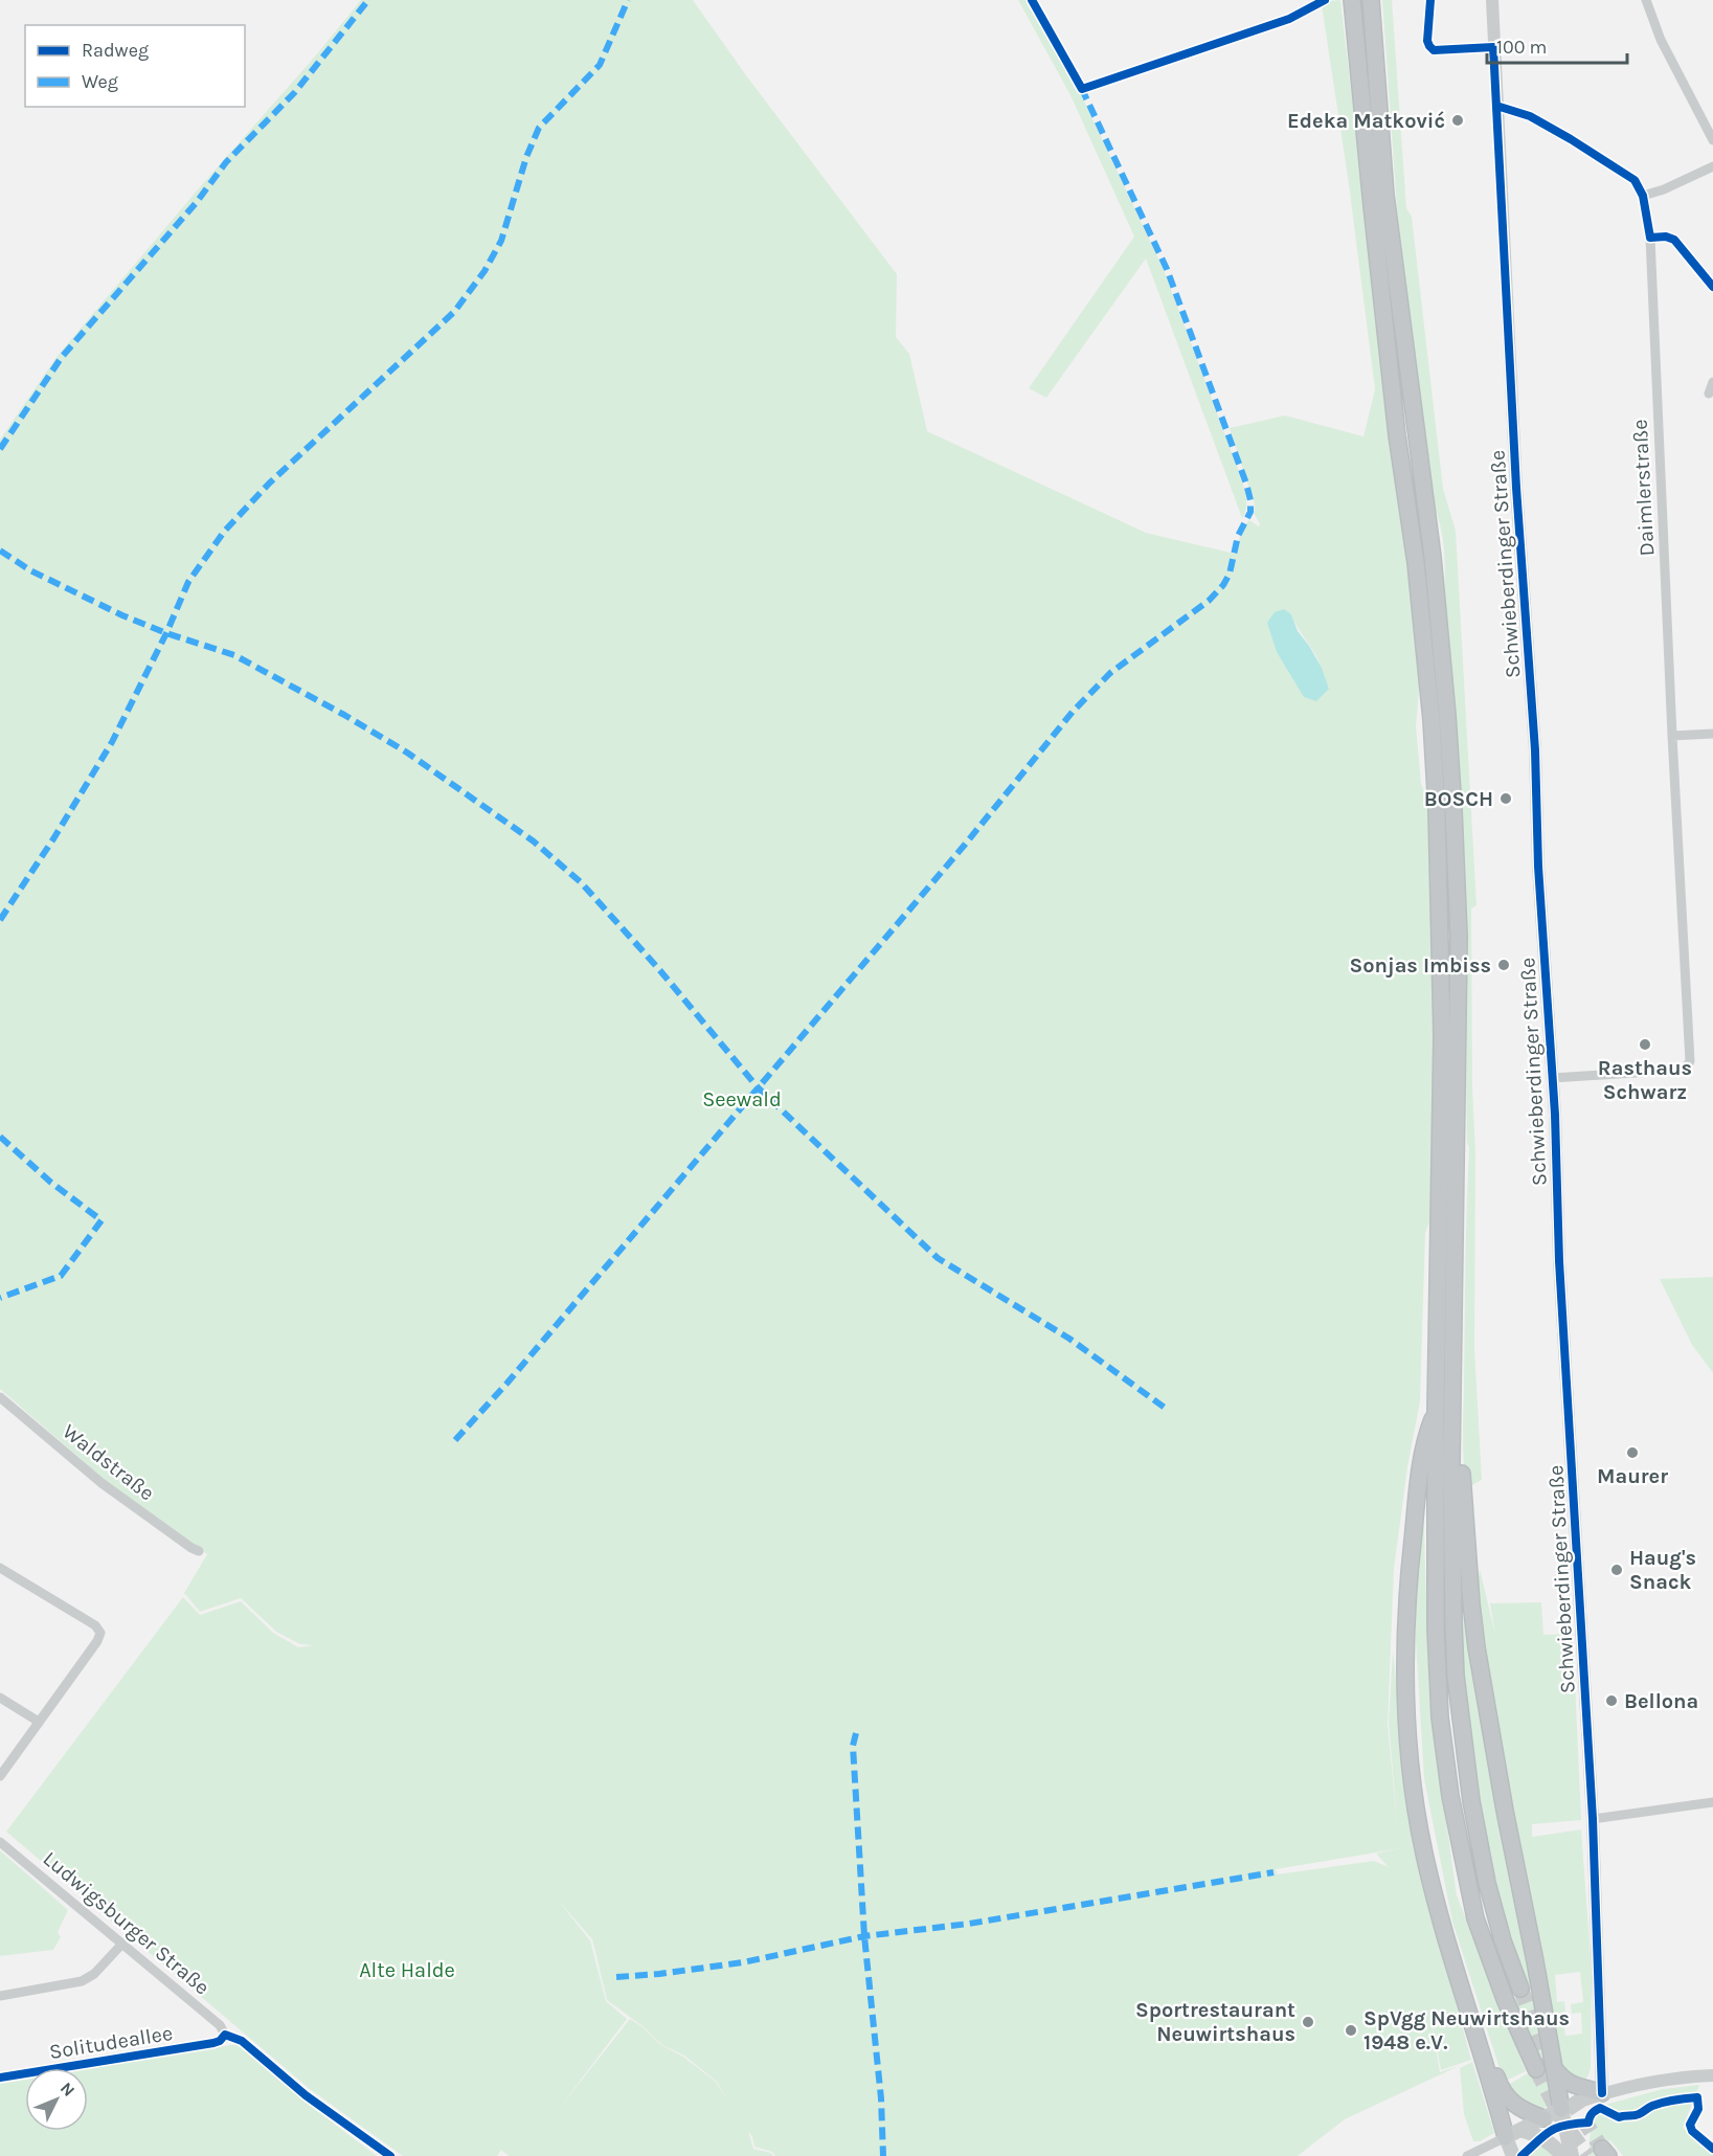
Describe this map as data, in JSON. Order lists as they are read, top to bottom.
{
  "streets": {
    "street": [
      "Daimlerstraße",
      "Schwieberdinger Straße",
      "Waldstraße",
      "Ludwigsburger Straße",
      "Solitudeallee"
    ]
  },
  "crossings": [
    ["Daimlerstraße", "Schwieberdinger Straße"],
    ["Ludwigsburger Straße", "Solitudeallee"]
  ],
  "parks": ["Seewald", "Alte Halde"],
  "places": [
    "Edeka Matković",
    "BOSCH",
    "Sonjas Imbiss",
    "Rasthaus Schwarz",
    "Maurer",
    "Haug's Snack",
    "Bellona",
    "Sportrestaurant Neuwirtshaus",
    "SpVgg Neuwirtshaus 1948 e.V."
  ],
  "legend": ["Radweg", "Weg"],
  "scale_bar": "100 m",
  "north": "top right"
}
